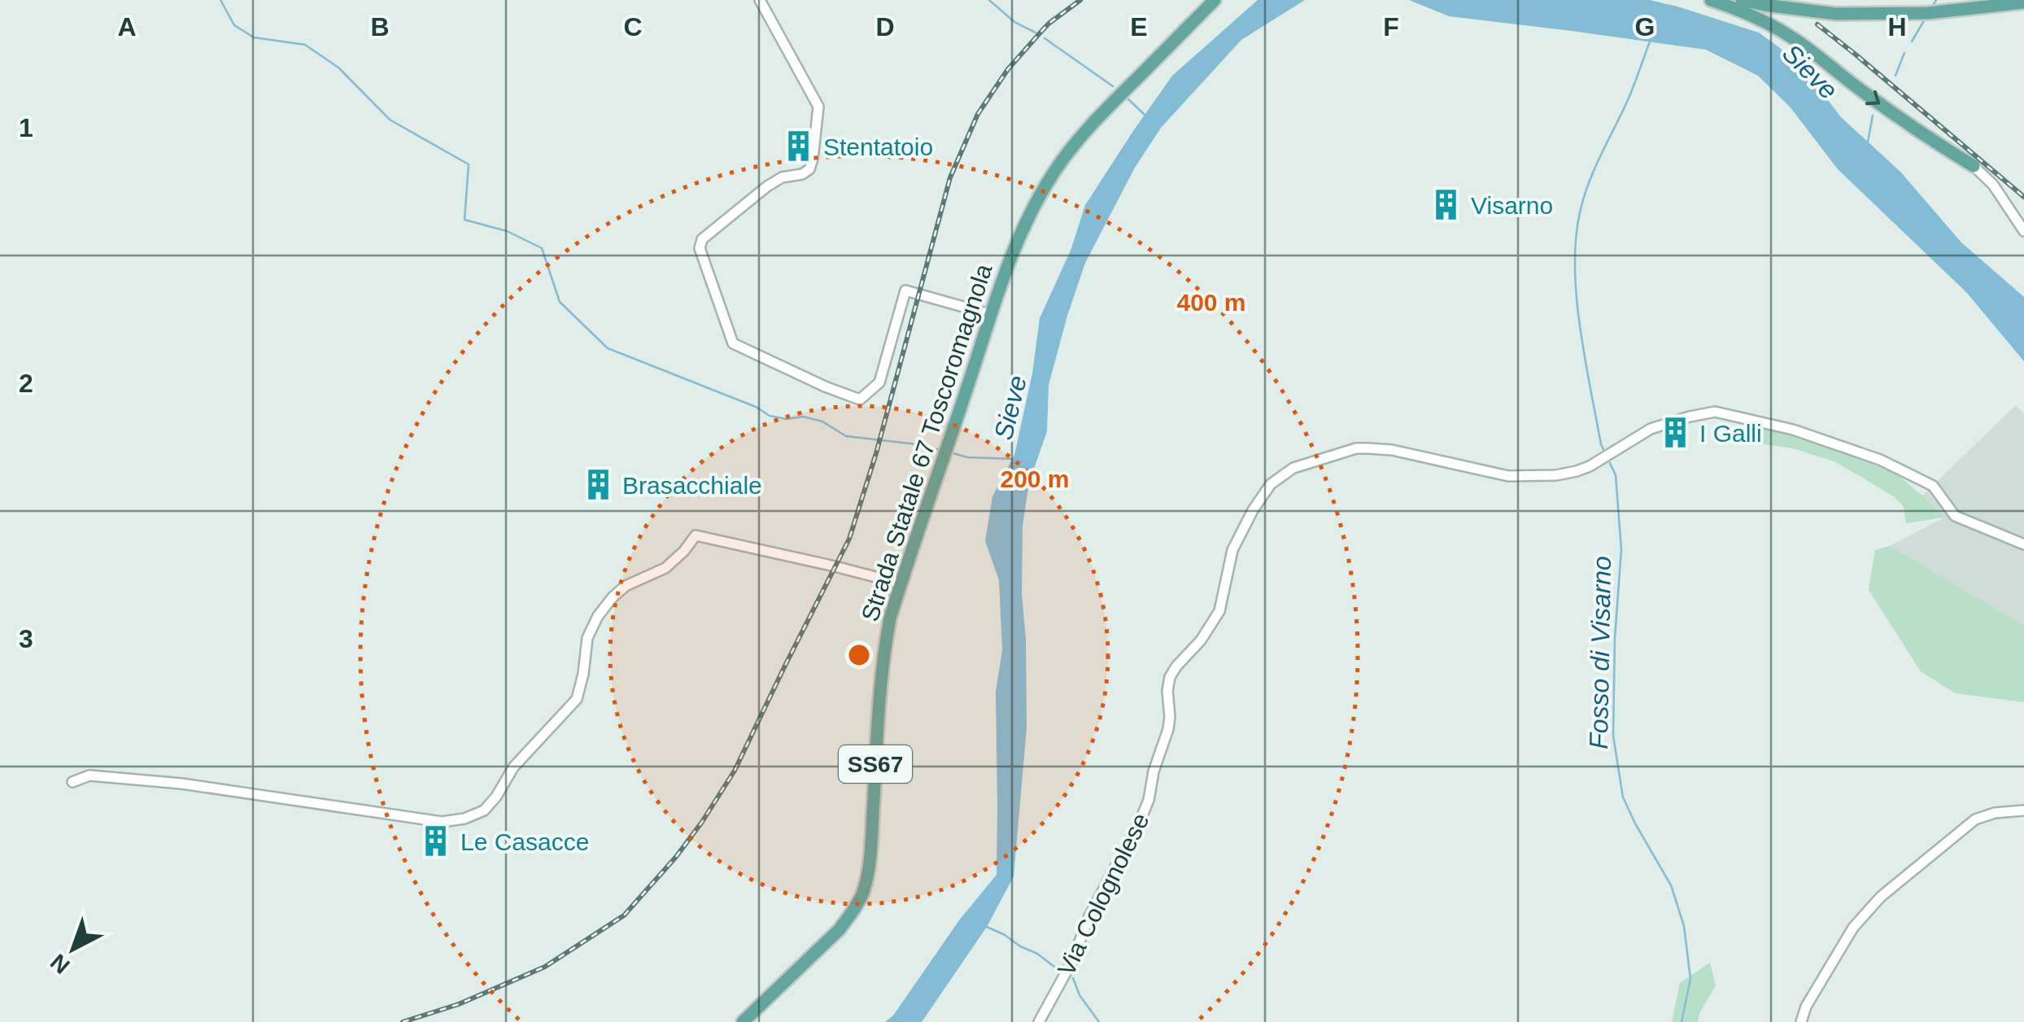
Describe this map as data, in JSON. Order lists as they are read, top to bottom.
{
  "streets": {
    "main road": ["Strada Statale 67 Toscoromagnola", "SS67"],
    "street": ["Via Colognolese"]
  },
  "water": ["Sieve", "Fosso di Visarno"],
  "places": {
    "building": [
      "Stentatoio",
      "Visarno",
      "I Galli",
      "Brasacchiale",
      "Le Casacce"
    ]
  },
  "north": "bottom left",
  "grid": {
    "columns": [
      "A",
      "B",
      "C",
      "D",
      "E",
      "F",
      "G",
      "H"
    ],
    "rows": ["1", "2", "3"]
  },
  "rings": ["400 m", "200 m"]
}
